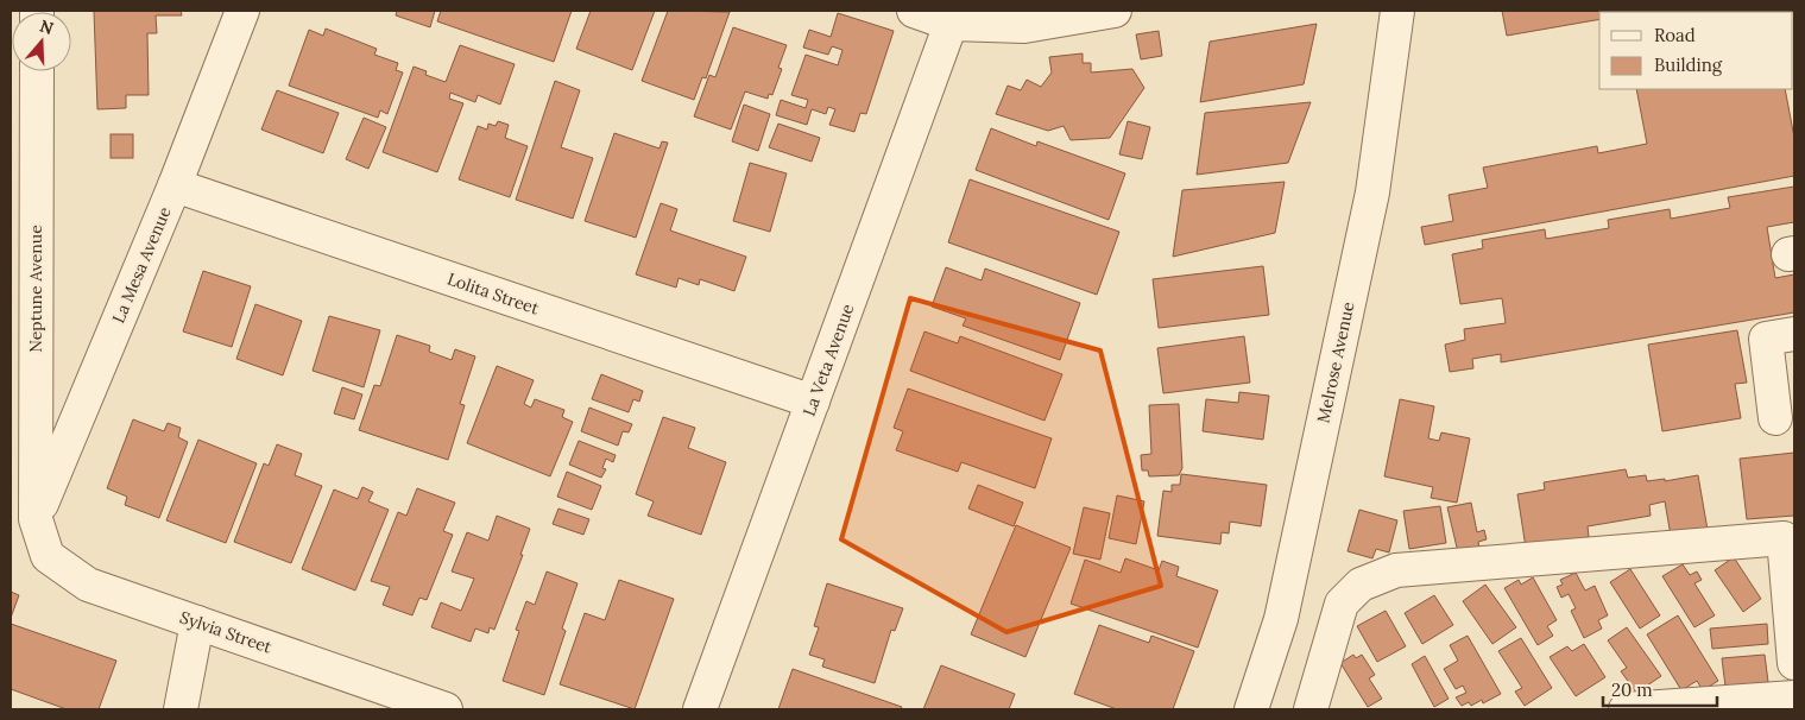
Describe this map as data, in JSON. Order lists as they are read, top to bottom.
{
  "streets": {
    "street": [
      "La Mesa Avenue",
      "Neptune Avenue",
      "Lolita Street",
      "La Veta Avenue",
      "Melrose Avenue",
      "Sylvia Street"
    ]
  },
  "crossings": [
    ["La Mesa Avenue", "Neptune Avenue"],
    ["La Mesa Avenue", "Lolita Street"],
    ["La Mesa Avenue", "Sylvia Street"],
    ["Neptune Avenue", "Sylvia Street"],
    ["Lolita Street", "La Veta Avenue"]
  ],
  "legend": ["Road", "Building"],
  "scale_bar": "20 m",
  "north": "top"
}
